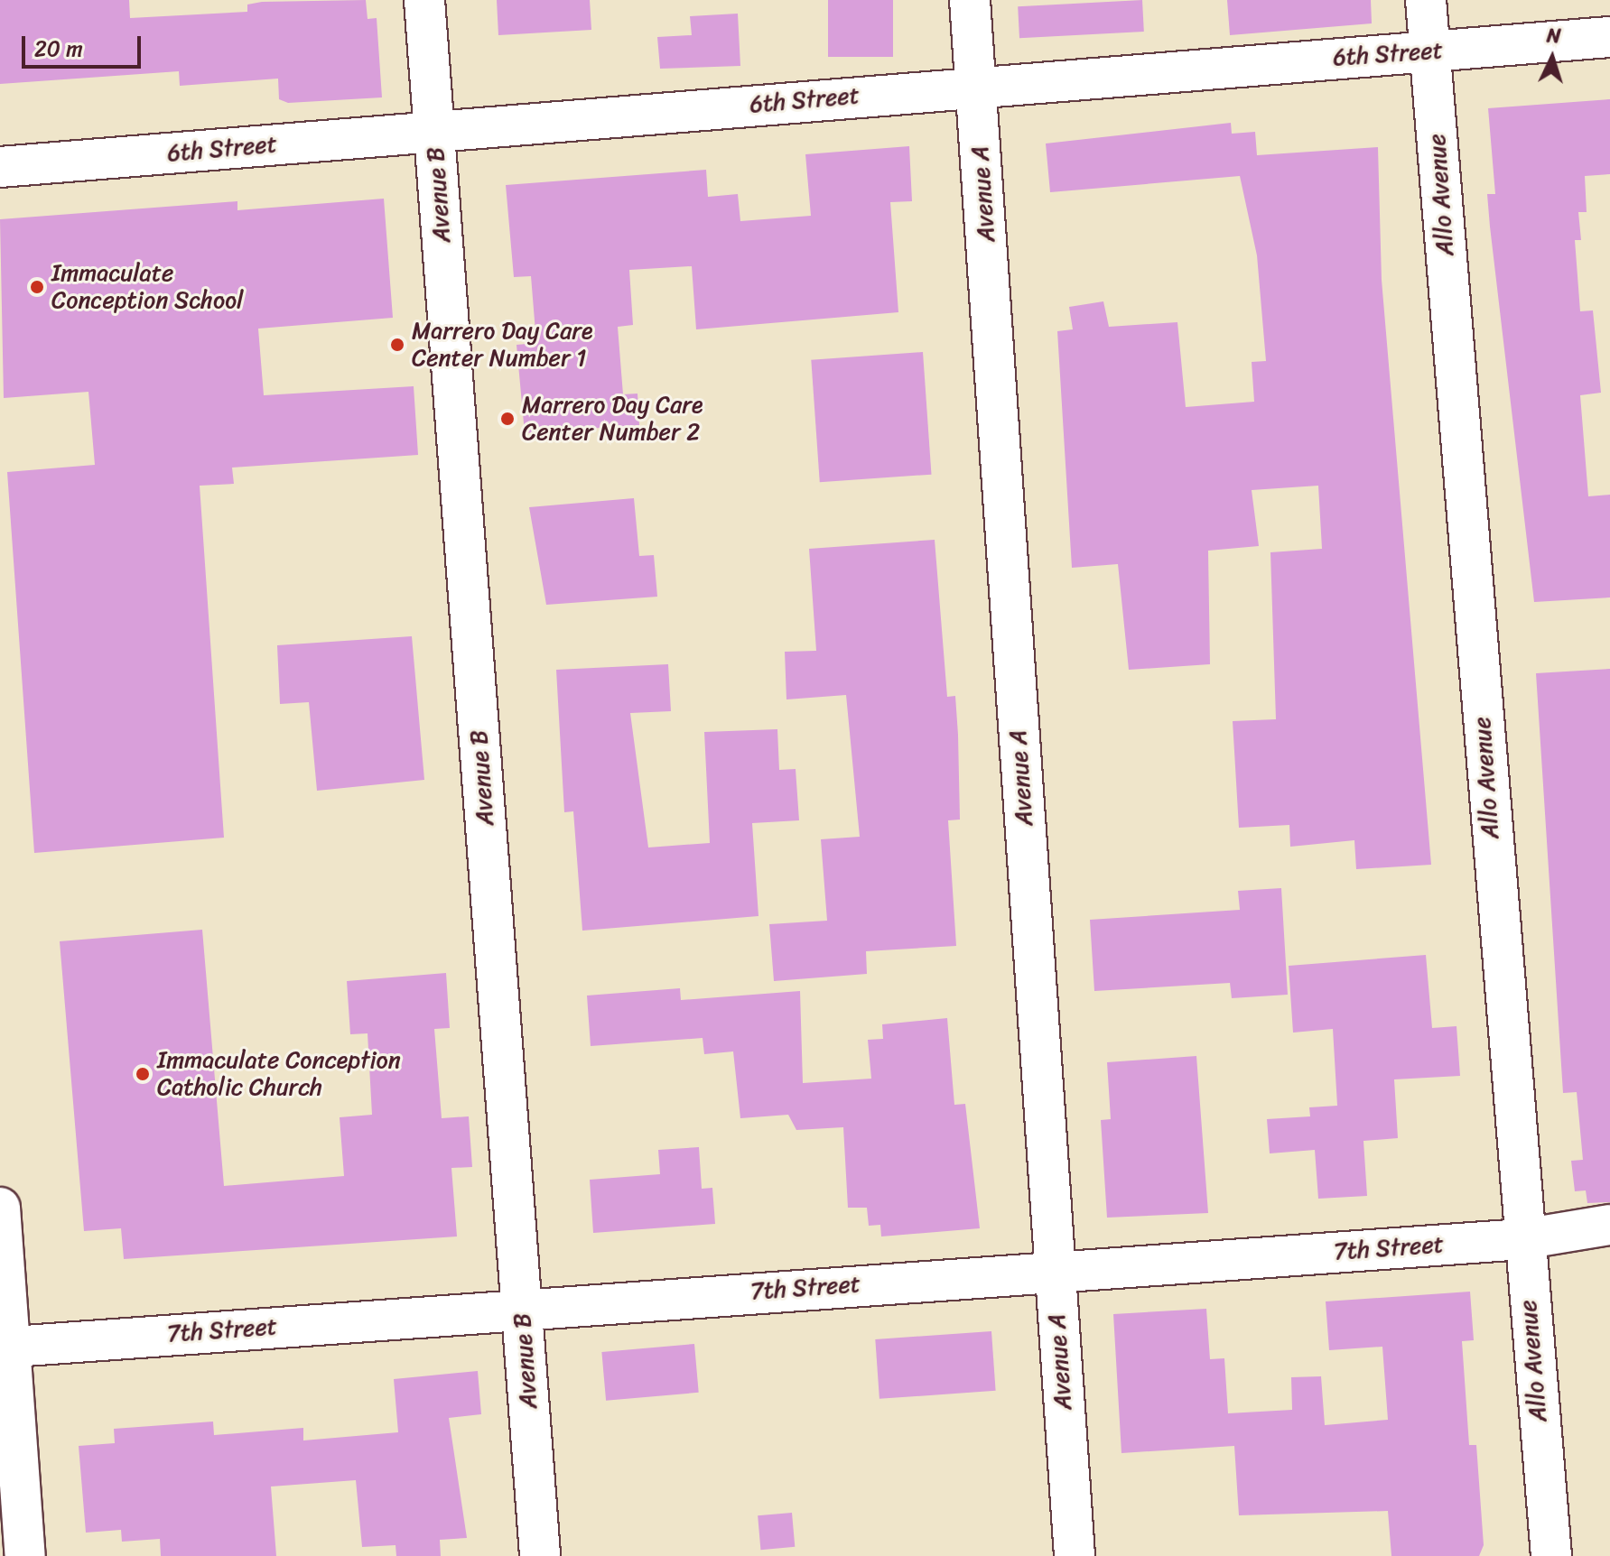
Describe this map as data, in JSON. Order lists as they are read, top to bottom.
{
  "streets": {
    "street": [
      "6th Street",
      "Avenue A",
      "Avenue B",
      "Allo Avenue",
      "7th Street"
    ]
  },
  "crossings": [
    ["6th Street", "Avenue A"],
    ["6th Street", "Avenue B"],
    ["6th Street", "Allo Avenue"],
    ["Avenue A", "7th Street"],
    ["Avenue B", "7th Street"],
    ["Allo Avenue", "7th Street"]
  ],
  "places": [
    "Immaculate Conception School",
    "Marrero Day Care Center Number 1",
    "Marrero Day Care Center Number 2",
    "Immaculate Conception Catholic Church"
  ],
  "scale_bar": "20 m",
  "north": "top"
}
